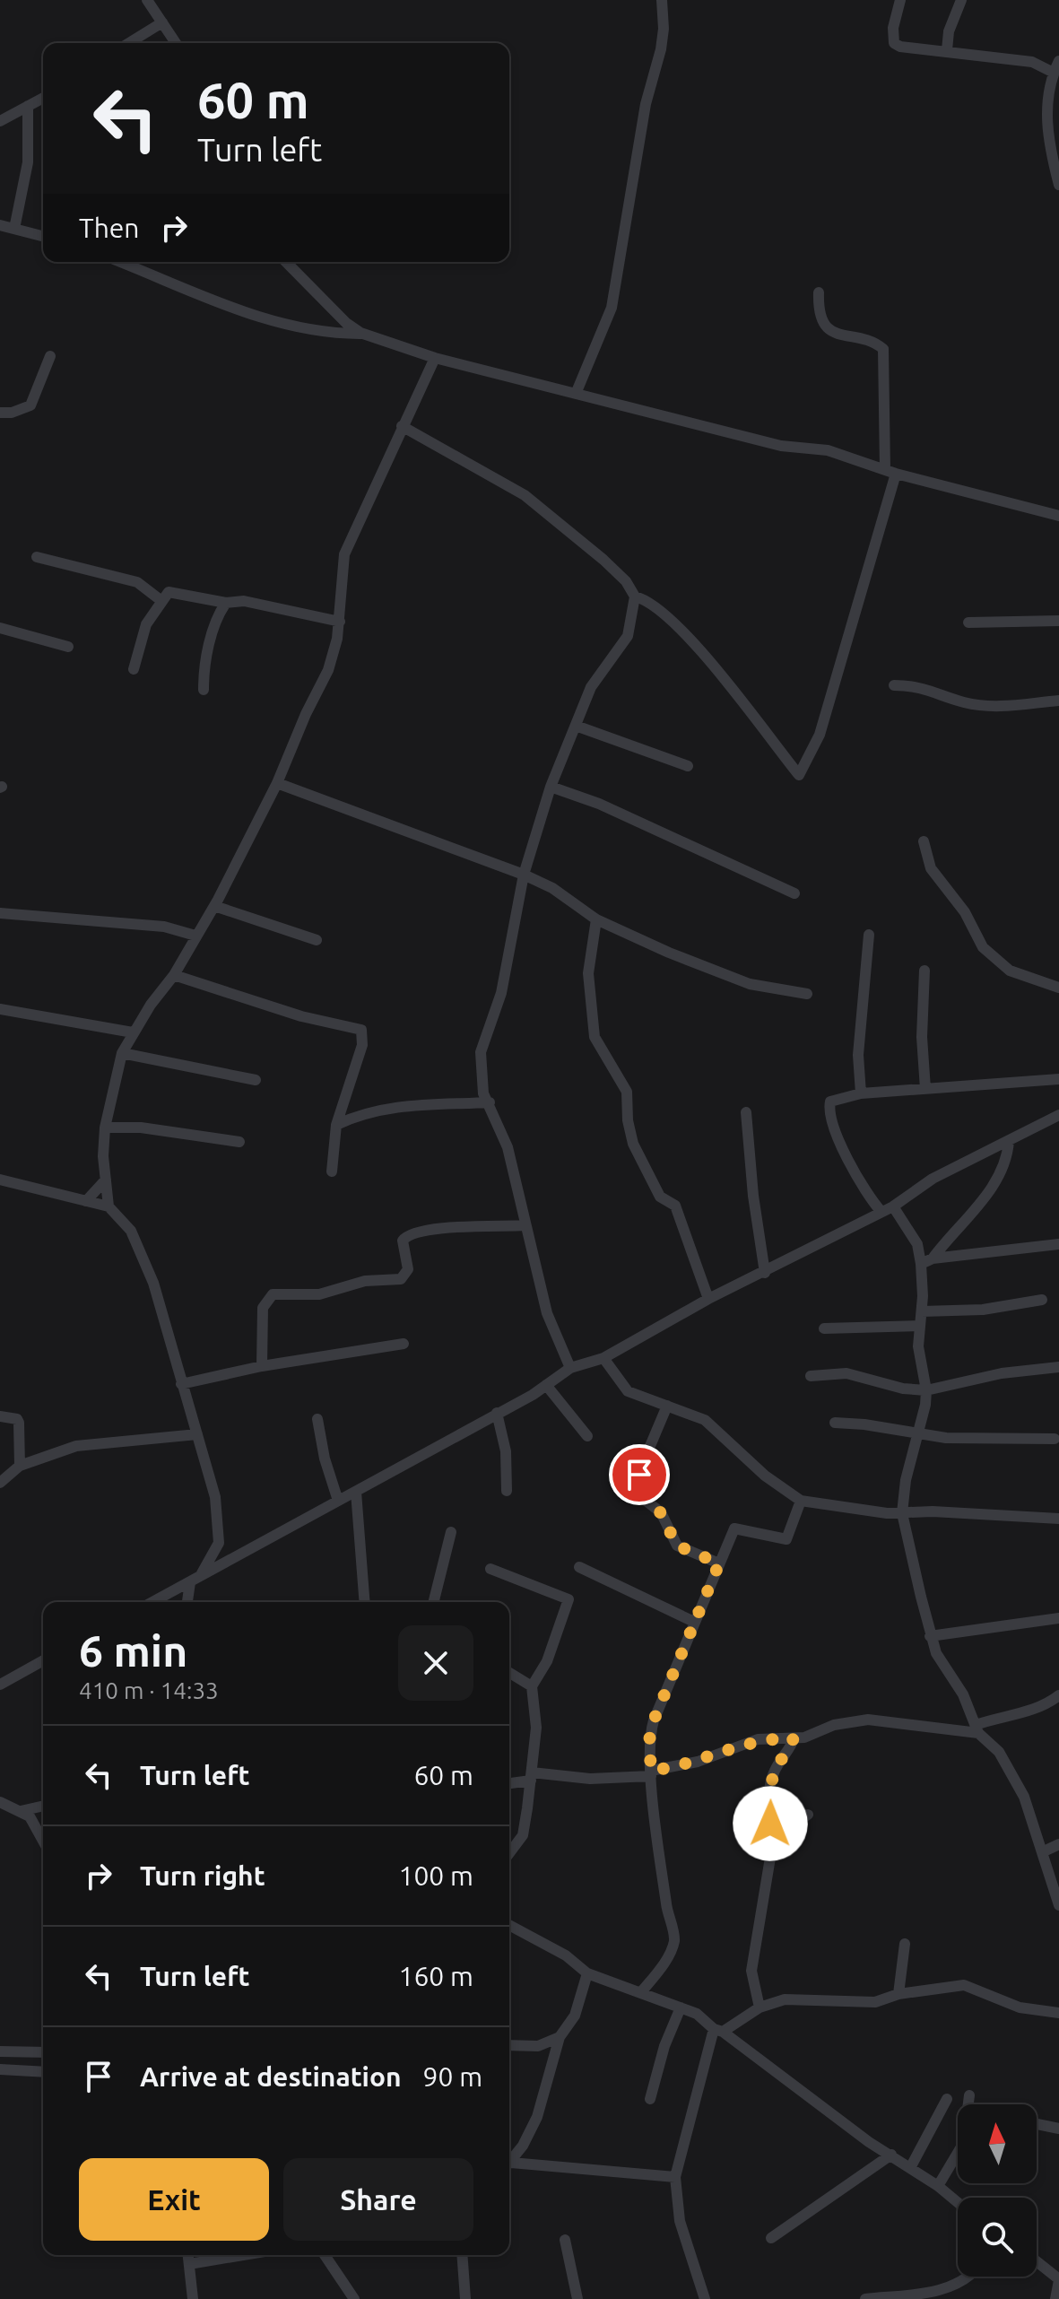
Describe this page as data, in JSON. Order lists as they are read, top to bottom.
{
  "north": "top",
  "page": {
    "turn": ["60 m", "Turn left"],
    "then": "Then",
    "heading": ["6 min", "410 m · 14:33"],
    "list": [
      {
        "name": "Turn left",
        "value": "60 m"
      },
      {
        "name": "Turn right",
        "value": "100 m"
      },
      {
        "name": "Turn left",
        "value": "160 m"
      },
      {
        "name": "Arrive at destination",
        "value": "90 m"
      }
    ],
    "buttons": ["Exit", "Share"]
  }
}
